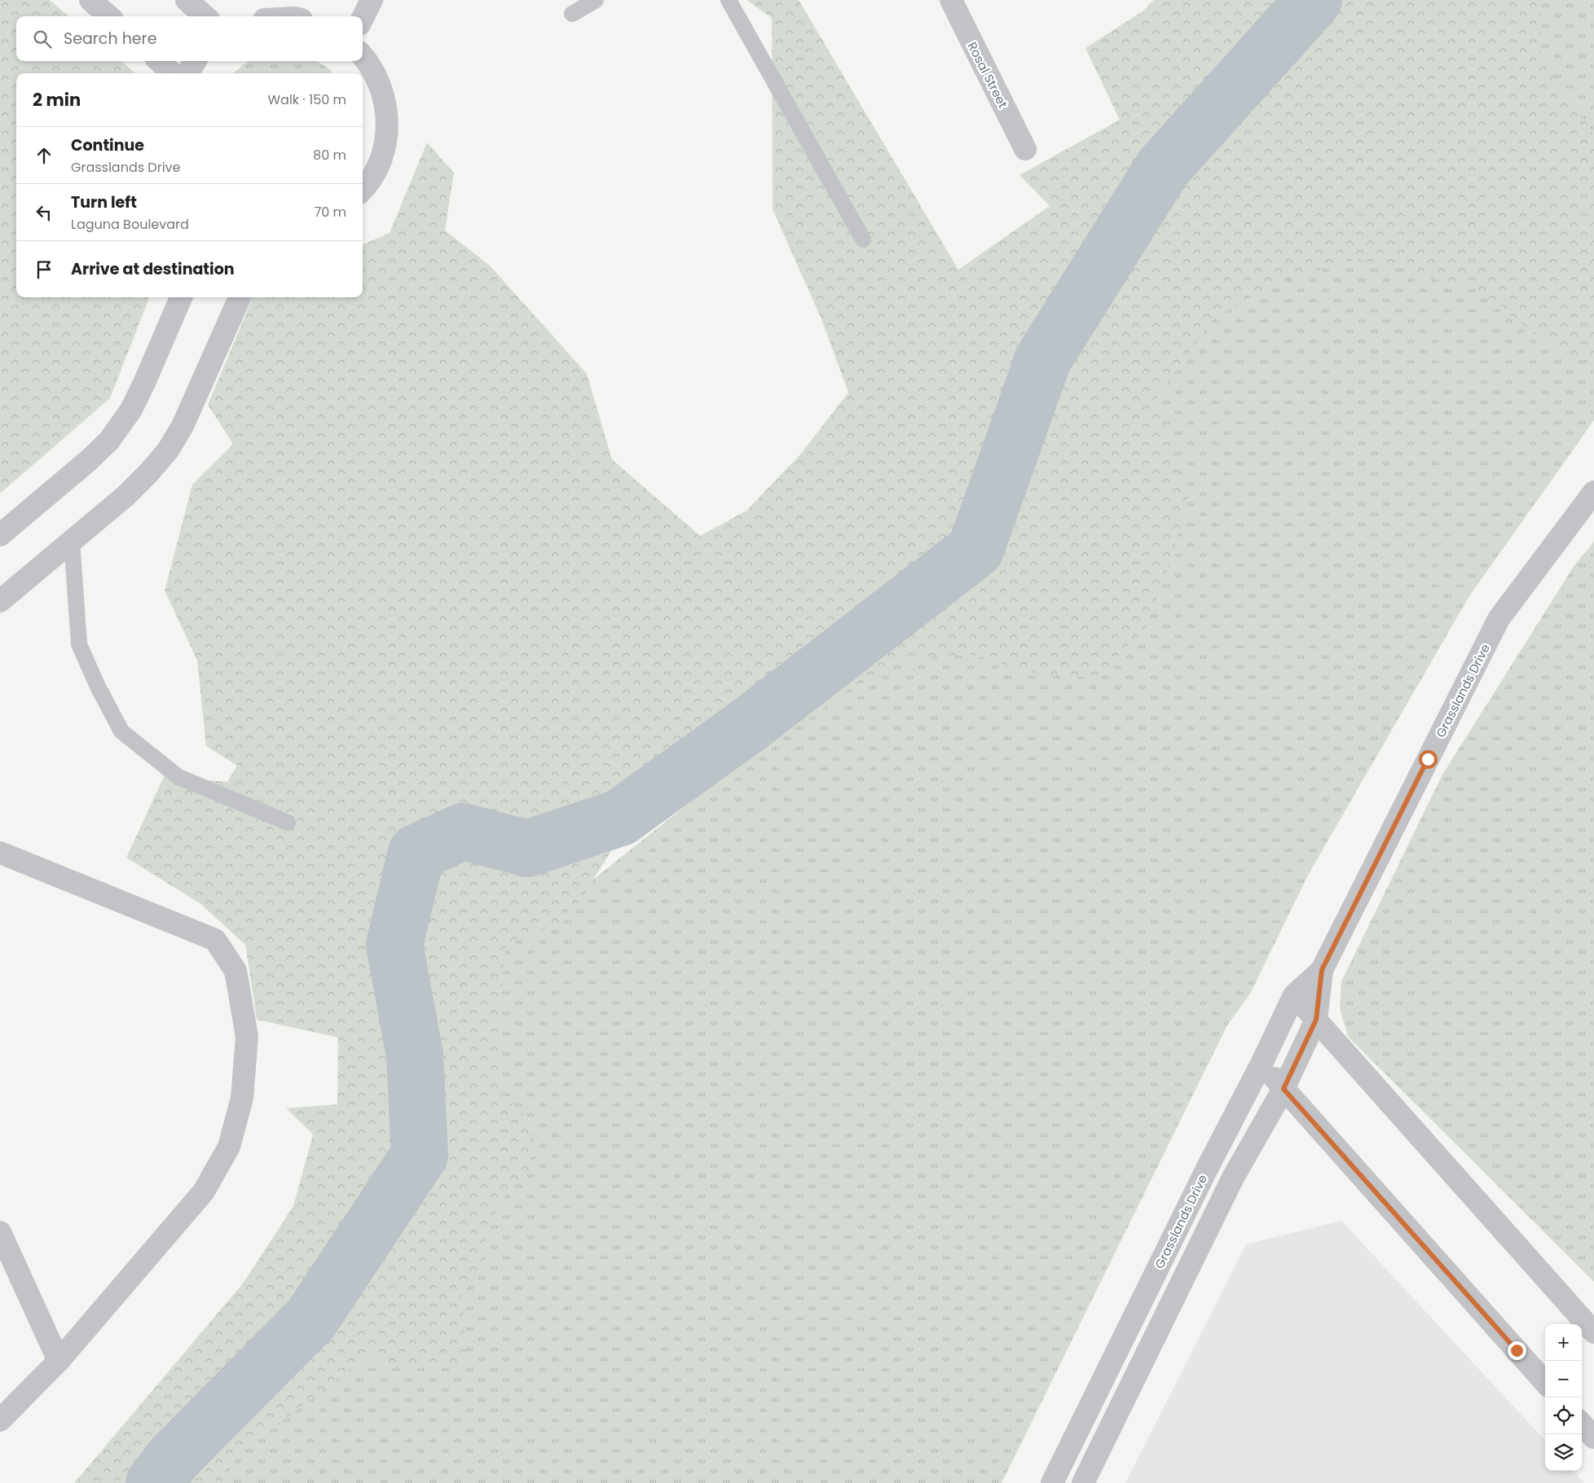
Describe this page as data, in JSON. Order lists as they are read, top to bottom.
{
  "streets": {
    "street": ["Rosal Street", "Grasslands Drive"]
  },
  "page": {
    "search": "Search here",
    "heading": ["2 min", "Walk · 150 m"],
    "list": [
      ["Continue", "Grasslands Drive", "80 m"],
      ["Turn left", "Laguna Boulevard", "70 m"],
      "Arrive at destination"
    ],
    "map_buttons": ["+", "−"]
  }
}
